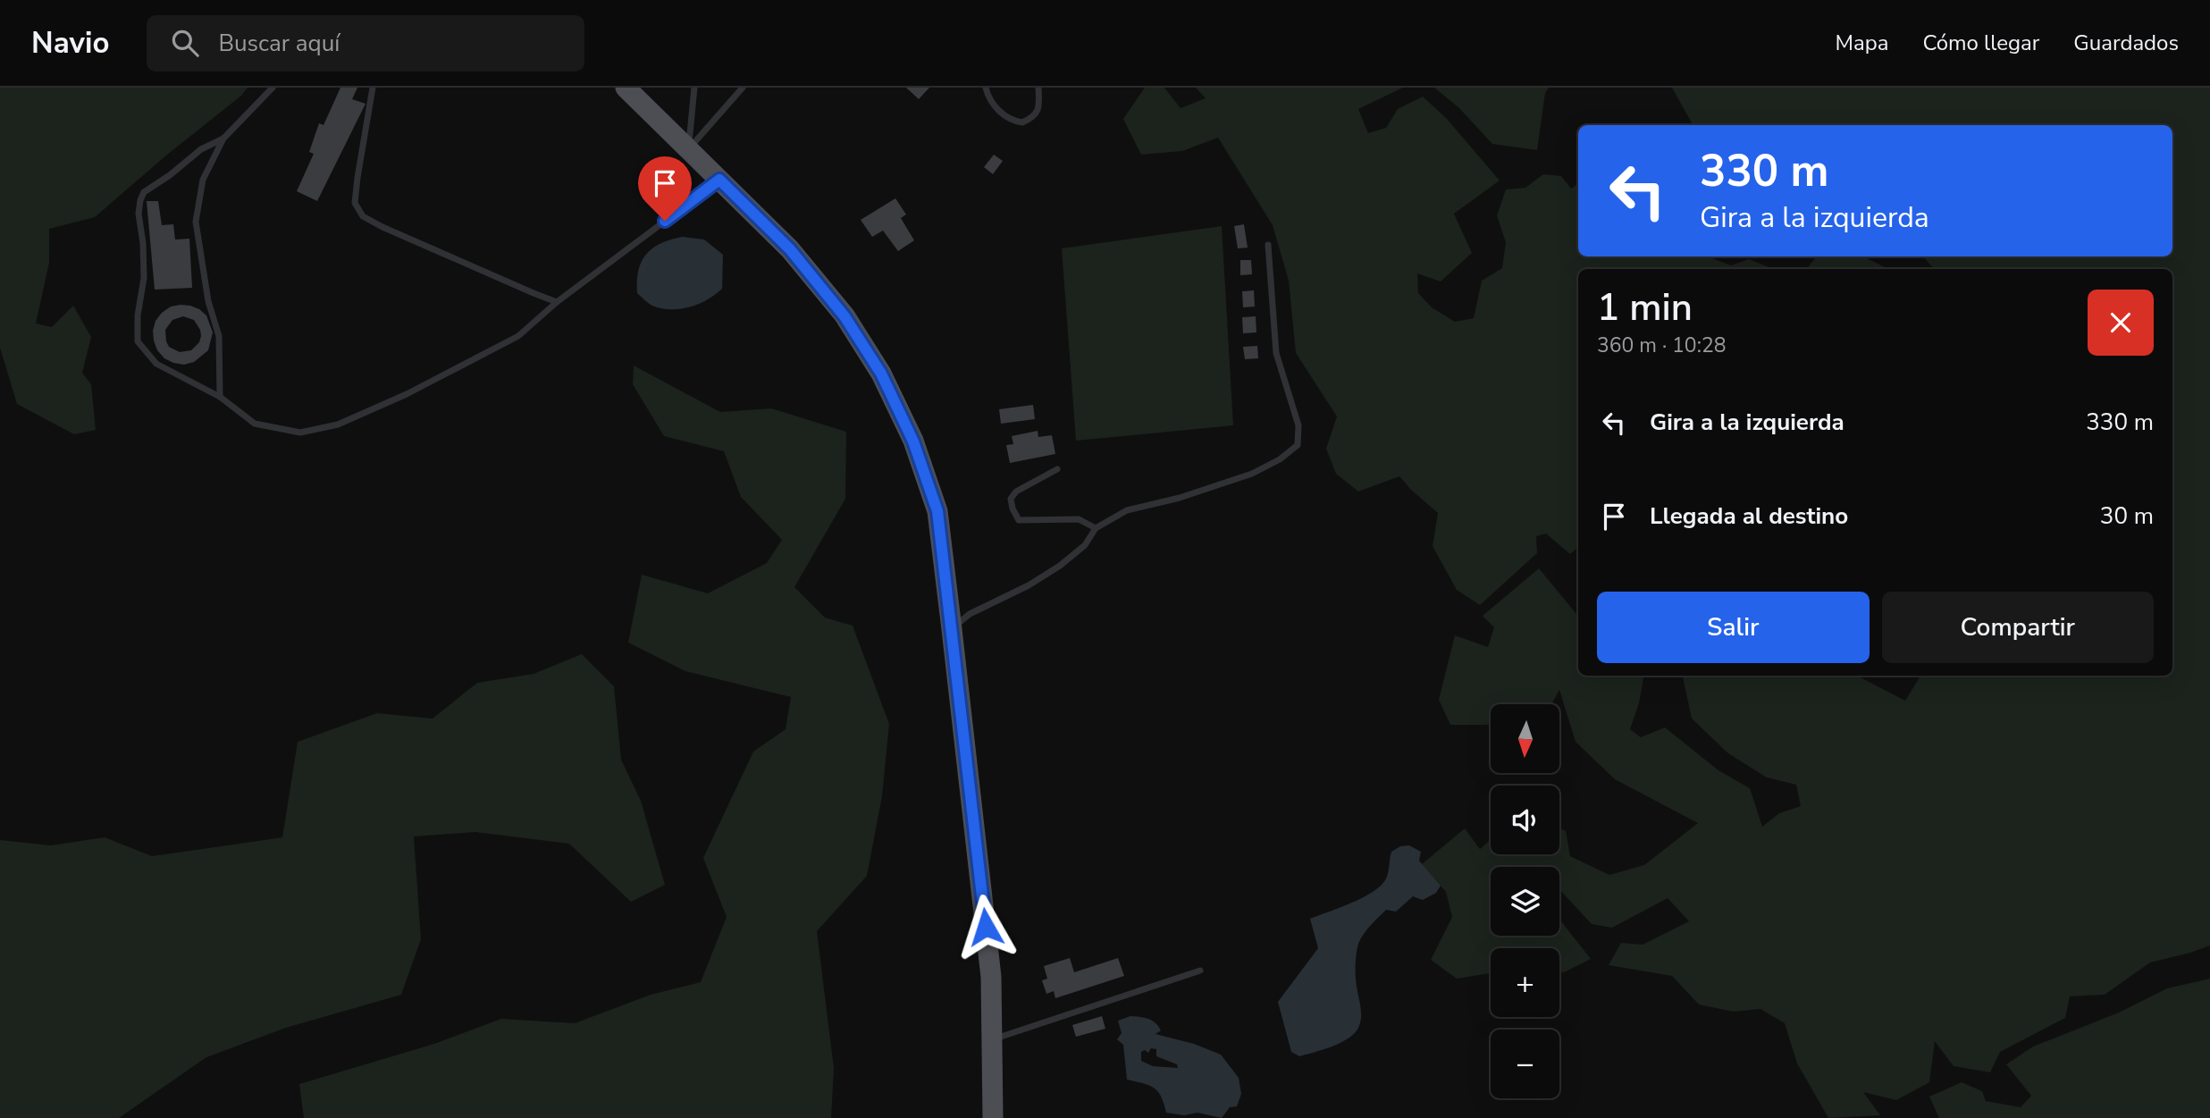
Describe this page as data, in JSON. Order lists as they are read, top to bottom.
{
  "north": "bottom",
  "page": {
    "header": "Navio",
    "search": "Buscar aquí",
    "nav": ["Mapa", "Cómo llegar", "Guardados"],
    "turn": ["330 m", "Gira a la izquierda"],
    "heading": ["1 min", "360 m · 10:28"],
    "list": [
      {
        "name": "Gira a la izquierda",
        "value": "330 m"
      },
      {
        "name": "Llegada al destino",
        "value": "30 m"
      }
    ],
    "buttons": ["Salir", "Compartir"],
    "map_buttons": ["+", "−"]
  }
}
